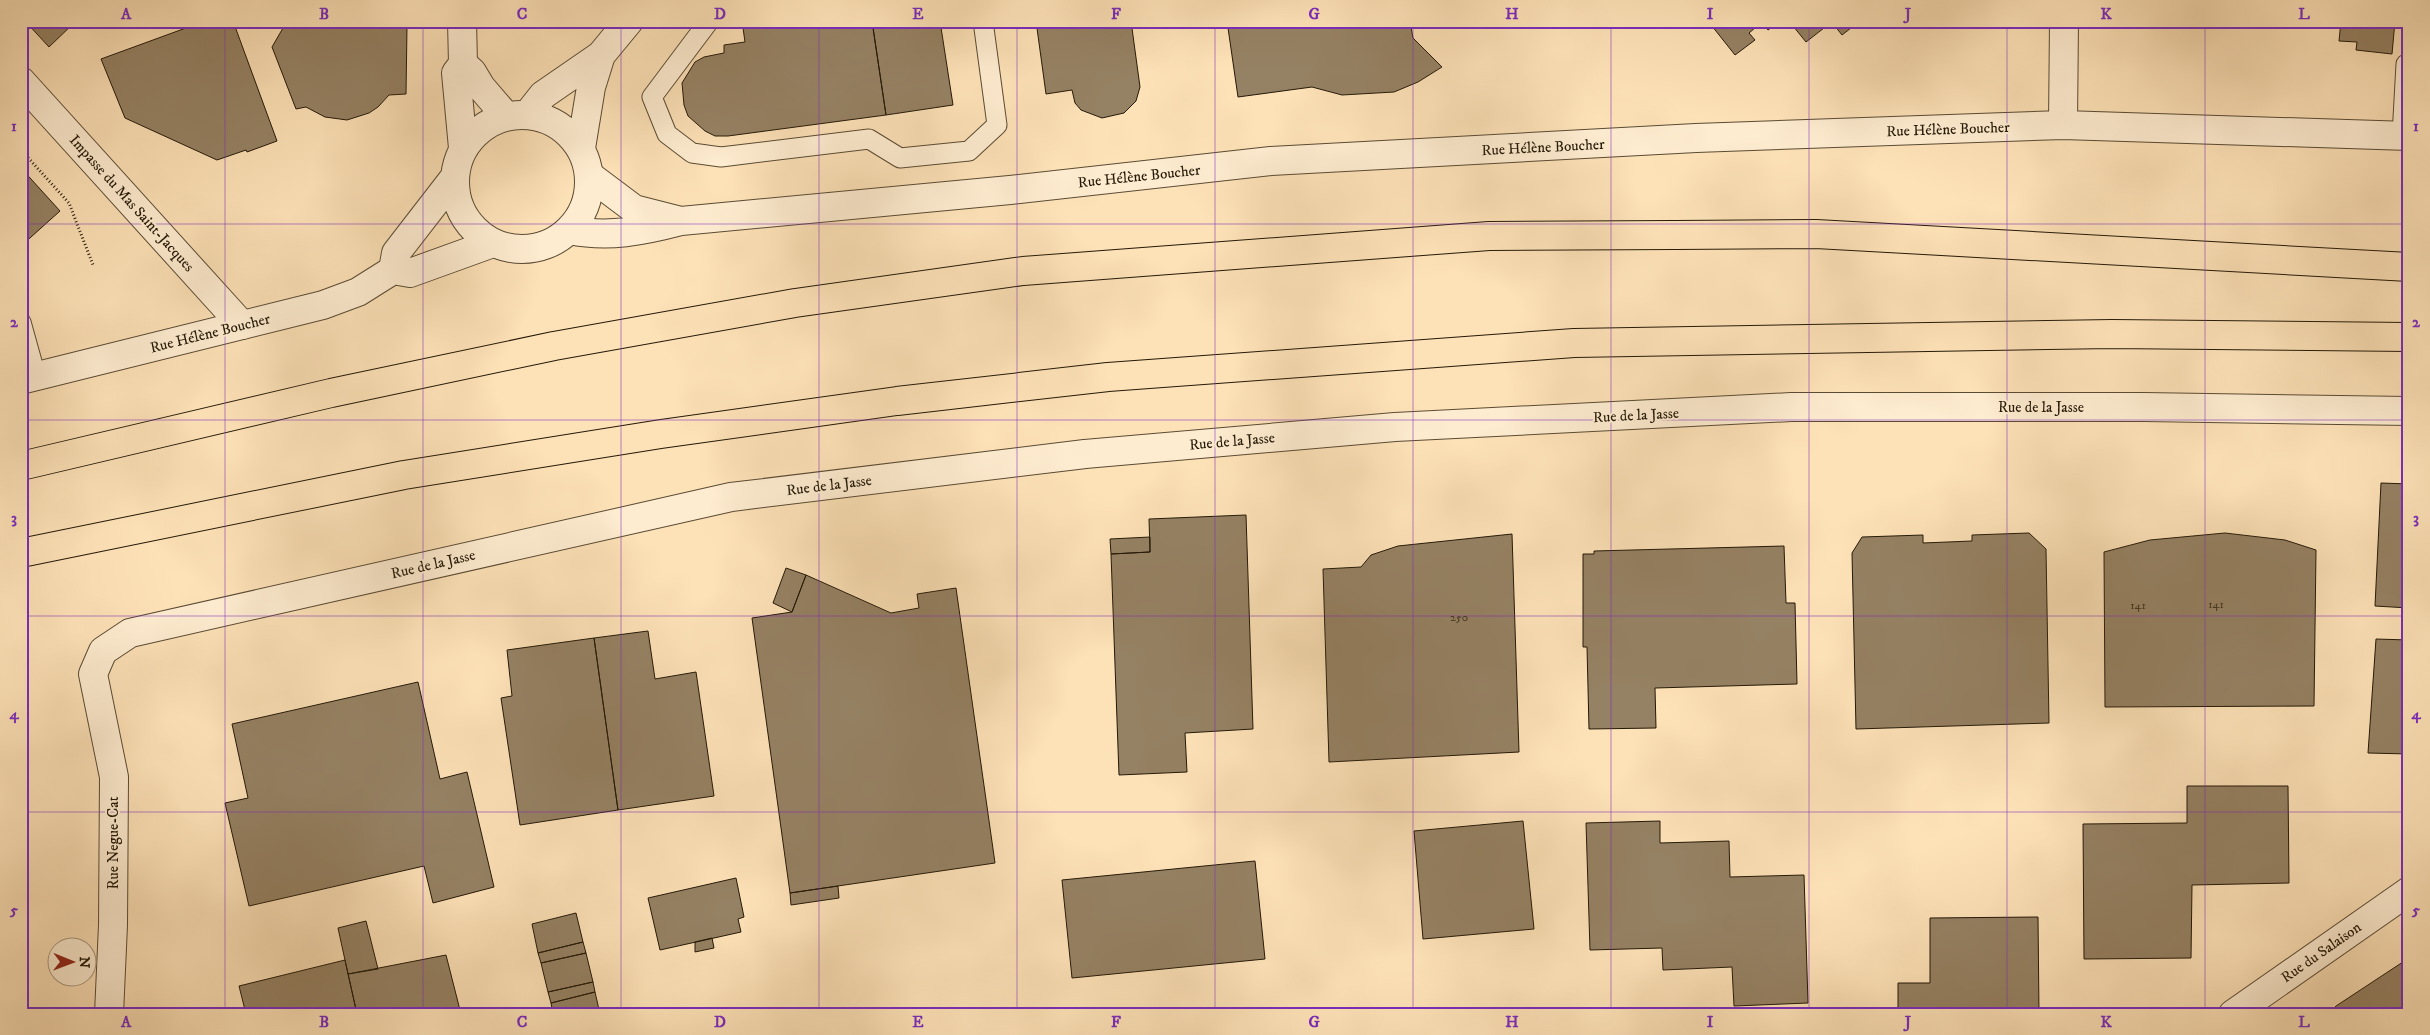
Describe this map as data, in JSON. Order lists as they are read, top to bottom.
{
  "streets": {
    "street": [
      "Rue Hélène Boucher",
      "Impasse du Mas Saint-Jacques",
      "Rue de la Jasse",
      "Rue Negue-Cat",
      "Rue du Salaison"
    ]
  },
  "crossings": [
    ["Rue Hélène Boucher", "Impasse du Mas Saint-Jacques"],
    ["Rue de la Jasse", "Rue Negue-Cat"]
  ],
  "house_numbers": ["141", "141", "250"],
  "north": "right",
  "grid": {
    "columns": [
      "A",
      "B",
      "C",
      "D",
      "E",
      "F",
      "G",
      "H",
      "I",
      "J",
      "K",
      "L"
    ],
    "rows": [
      "1",
      "2",
      "3",
      "4",
      "5"
    ]
  }
}
